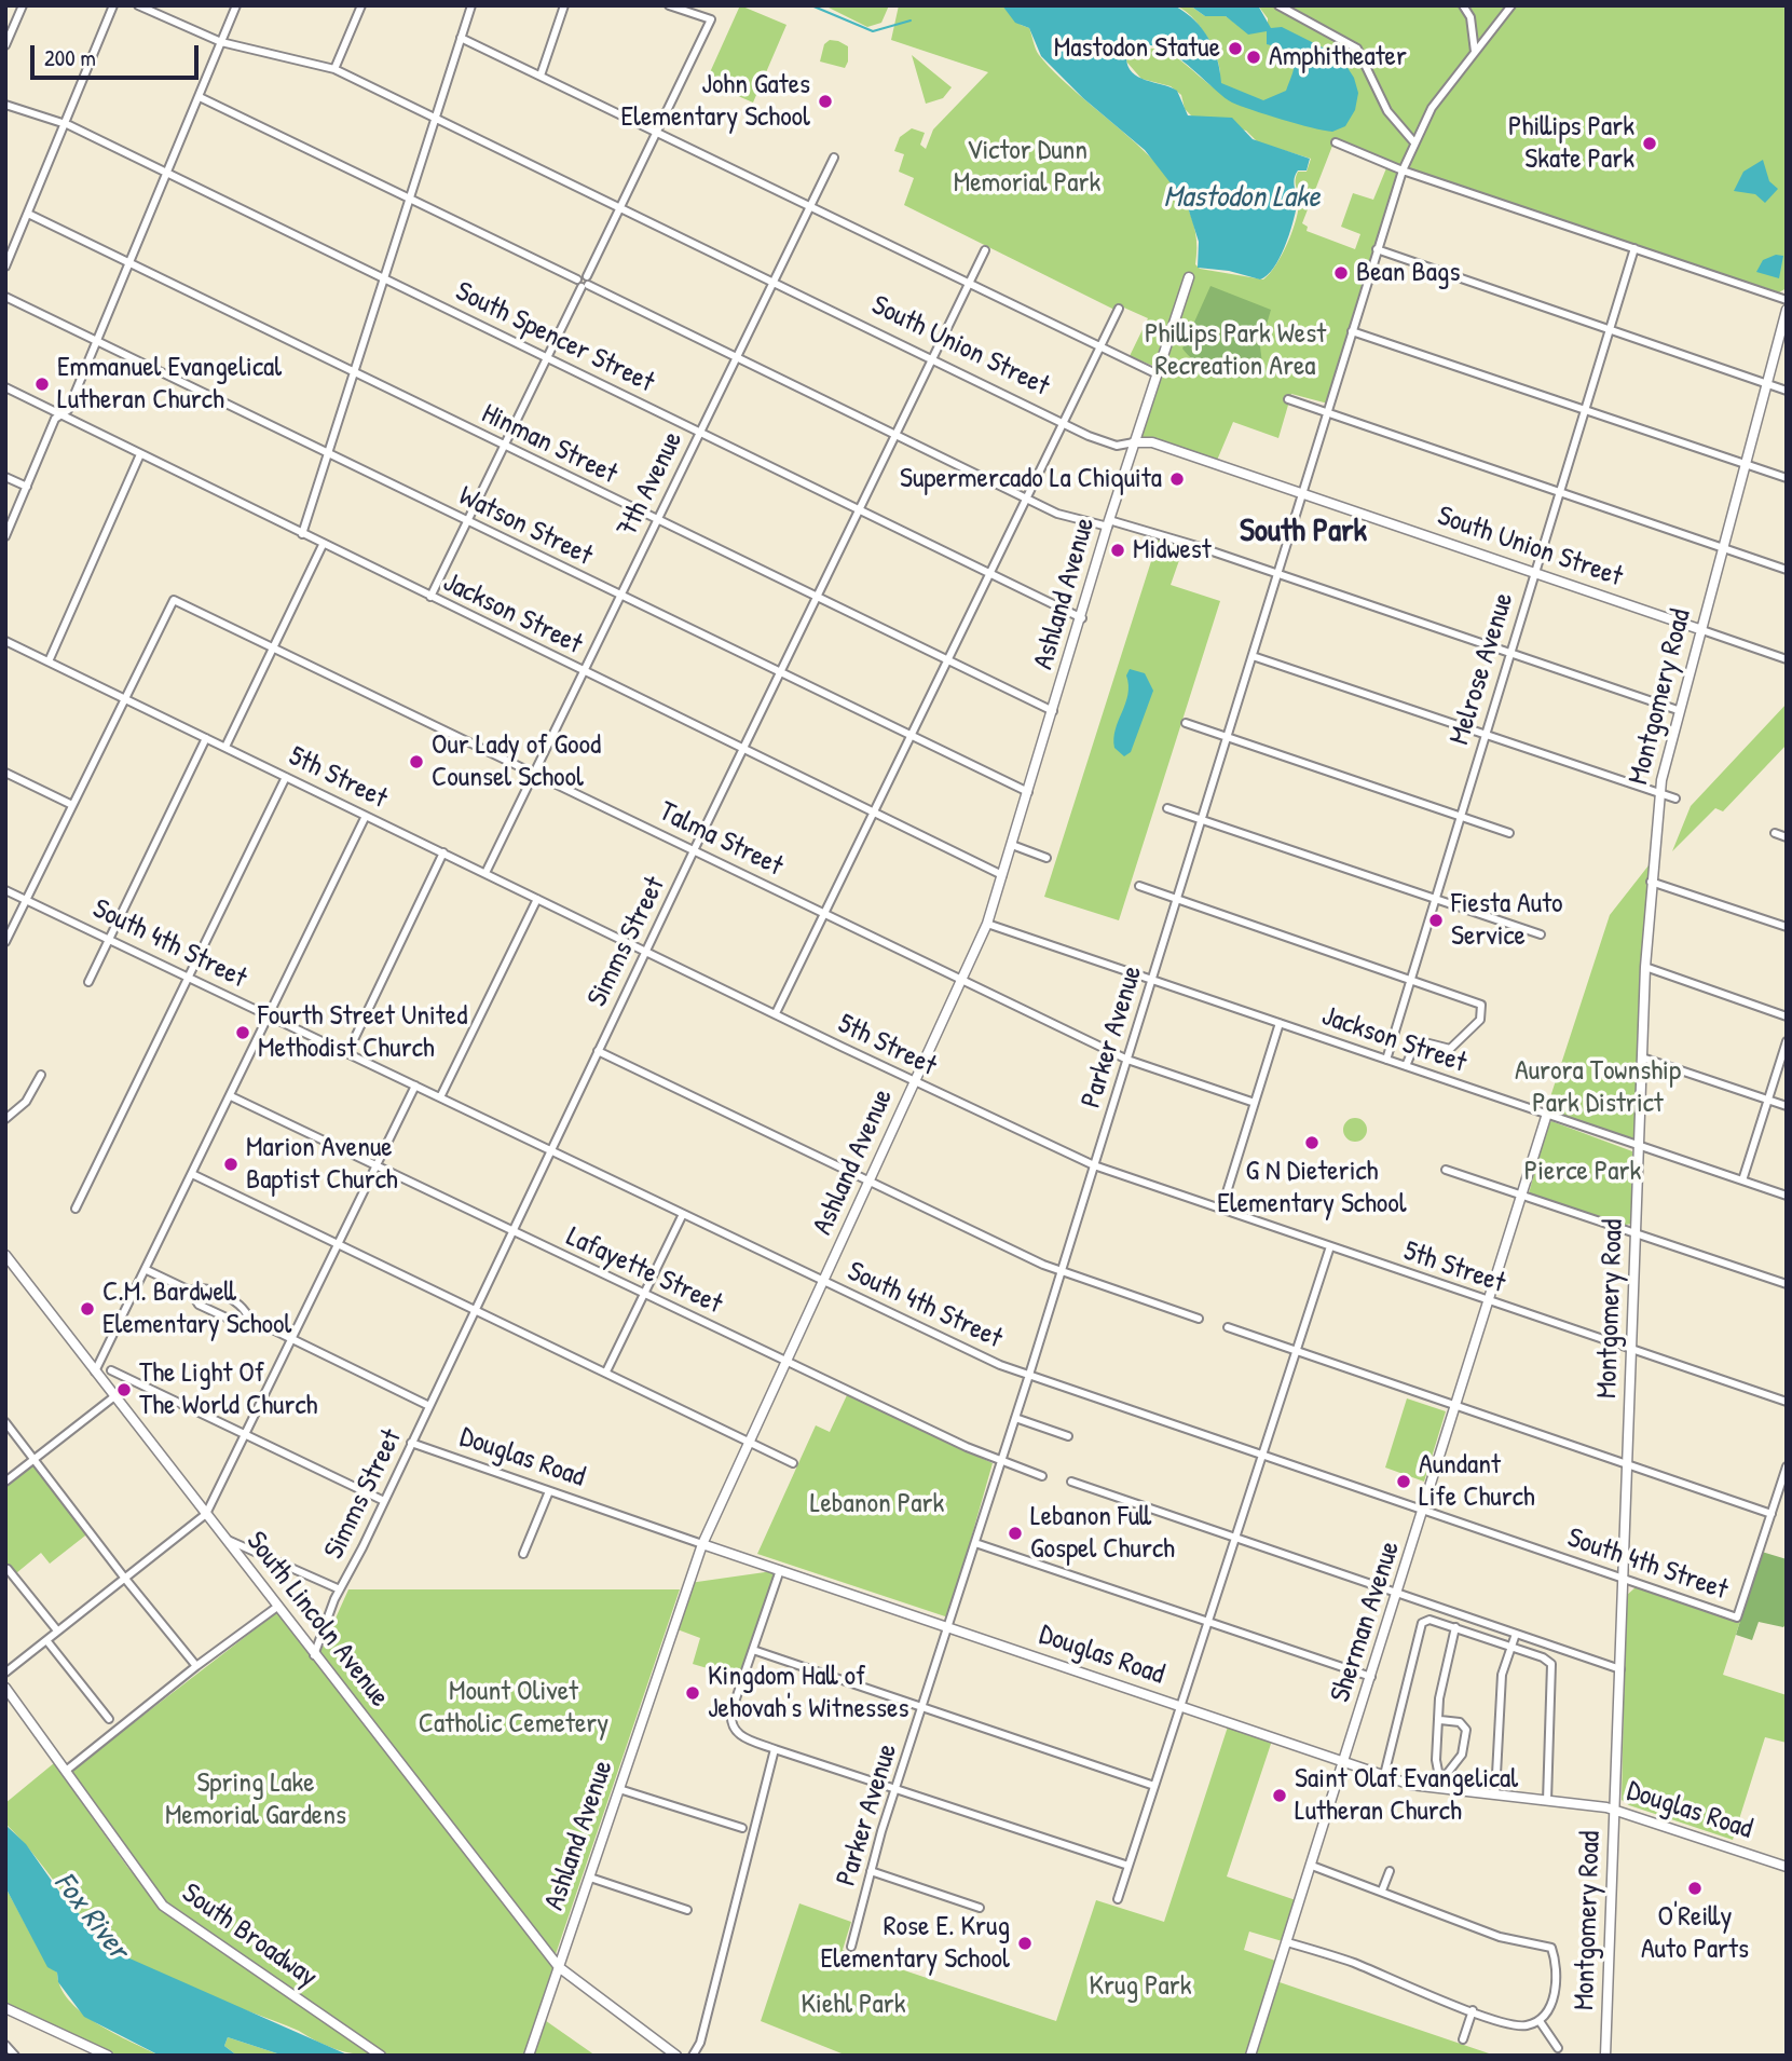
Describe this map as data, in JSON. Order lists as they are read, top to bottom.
{
  "streets": {
    "street": [
      "South Spencer Street",
      "South Union Street",
      "Hinman Street",
      "7th Avenue",
      "Watson Street",
      "Ashland Avenue",
      "Jackson Street",
      "Melrose Avenue",
      "Montgomery Road",
      "5th Street",
      "Talma Street",
      "Simms Street",
      "South 4th Street",
      "Parker Avenue",
      "Lafayette Street",
      "Douglas Road",
      "South Lincoln Avenue",
      "Sherman Avenue",
      "South Broadway"
    ]
  },
  "crossings": [
    ["South Spencer Street", "7th Avenue"],
    ["South Spencer Street", "Ashland Avenue"],
    ["South Spencer Street", "Simms Street"],
    ["South Union Street", "7th Avenue"],
    ["South Union Street", "Ashland Avenue"],
    ["South Union Street", "Melrose Avenue"],
    ["South Union Street", "Montgomery Road"],
    ["South Union Street", "Simms Street"],
    ["South Union Street", "Parker Avenue"],
    ["Hinman Street", "7th Avenue"],
    ["Hinman Street", "Ashland Avenue"],
    ["Hinman Street", "Simms Street"],
    ["7th Avenue", "Watson Street"],
    ["7th Avenue", "Jackson Street"],
    ["7th Avenue", "5th Street"],
    ["7th Avenue", "Talma Street"],
    ["Watson Street", "Ashland Avenue"],
    ["Watson Street", "Simms Street"],
    ["Ashland Avenue", "Jackson Street"],
    ["Ashland Avenue", "5th Street"],
    ["Ashland Avenue", "Talma Street"],
    ["Ashland Avenue", "South 4th Street"],
    ["Ashland Avenue", "Lafayette Street"],
    ["Ashland Avenue", "Douglas Road"],
    ["Ashland Avenue", "South Lincoln Avenue"],
    ["Jackson Street", "Melrose Avenue"],
    ["Jackson Street", "Montgomery Road"],
    ["Jackson Street", "Simms Street"],
    ["Jackson Street", "Parker Avenue"],
    ["Jackson Street", "Sherman Avenue"],
    ["Montgomery Road", "5th Street"],
    ["Montgomery Road", "South 4th Street"],
    ["Montgomery Road", "Douglas Road"],
    ["5th Street", "Talma Street"],
    ["5th Street", "Simms Street"],
    ["5th Street", "Parker Avenue"],
    ["5th Street", "Sherman Avenue"],
    ["Talma Street", "Simms Street"],
    ["Talma Street", "Parker Avenue"],
    ["Simms Street", "South 4th Street"],
    ["Simms Street", "Lafayette Street"],
    ["Simms Street", "Douglas Road"],
    ["Simms Street", "South Lincoln Avenue"],
    ["South 4th Street", "Parker Avenue"],
    ["South 4th Street", "Sherman Avenue"],
    ["Parker Avenue", "Lafayette Street"],
    ["Parker Avenue", "Douglas Road"],
    ["Douglas Road", "Sherman Avenue"]
  ],
  "districts": ["South Park"],
  "water": ["Mastodon Lake", "Fox River"],
  "parks": [
    "Victor Dunn Memorial Park",
    "Phillips Park West Recreation Area",
    "Aurora Township Park District",
    "Pierce Park",
    "Lebanon Park",
    "Mount Olivet Catholic Cemetery",
    "Spring Lake Memorial Gardens",
    "Krug Park",
    "Kiehl Park"
  ],
  "places": [
    "Mastodon Statue",
    "Amphitheater",
    "John Gates Elementary School",
    "Phillips Park Skate Park",
    "Bean Bags",
    "Emmanuel Evangelical Lutheran Church",
    "Supermercado La Chiquita",
    "Midwest",
    "Our Lady of Good Counsel School",
    "Fiesta Auto Service",
    "Fourth Street United Methodist Church",
    "G N Dieterich Elementary School",
    "Marion Avenue Baptist Church",
    "C.M. Bardwell Elementary School",
    "The Light Of The World Church",
    "Aundant Life Church",
    "Lebanon Full Gospel Church",
    "Kingdom Hall of Jehovah's Witnesses",
    "Saint Olaf Evangelical Lutheran Church",
    "O'Reilly Auto Parts",
    "Rose E. Krug Elementary School"
  ],
  "scale_bar": "200 m"
}
